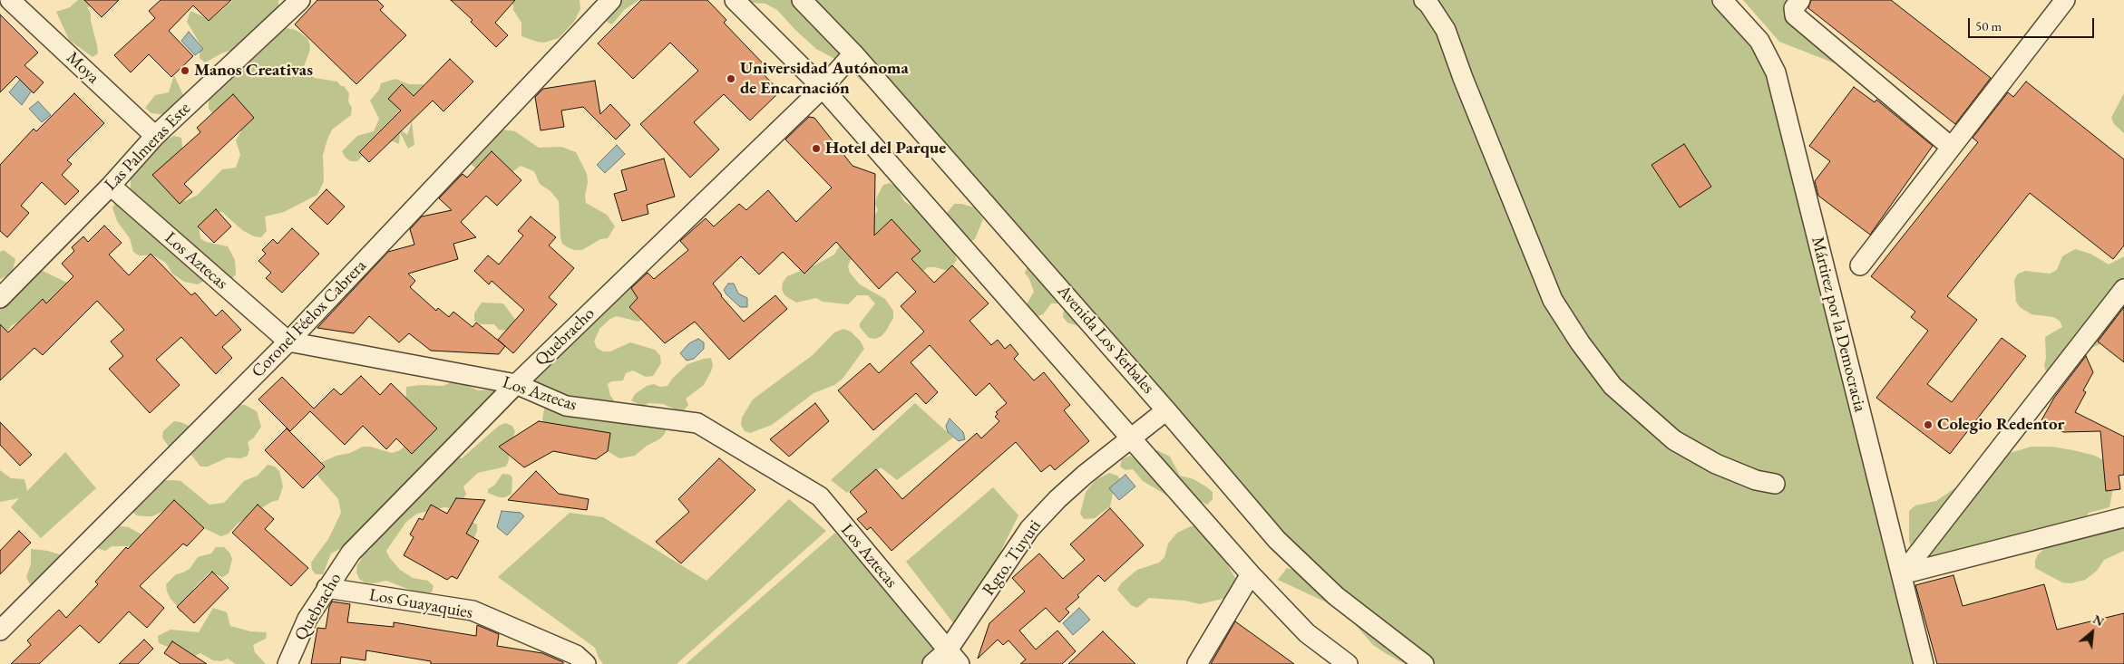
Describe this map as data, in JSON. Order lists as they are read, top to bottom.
{
  "streets": {
    "street": [
      "Moya",
      "Las Palmeras Este",
      "Los Aztecas",
      "Coronel Féelox Cabrera",
      "Mártirez por la Democracia",
      "Quebracho",
      "Avenida Los Yerbales",
      "Rgto. Tuyuti",
      "Los Guayaquies"
    ]
  },
  "crossings": [
    ["Moya", "Las Palmeras Este"],
    ["Las Palmeras Este", "Los Aztecas"],
    ["Los Aztecas", "Coronel Féelox Cabrera"],
    ["Los Aztecas", "Quebracho"],
    ["Los Aztecas", "Rgto. Tuyuti"],
    ["Quebracho", "Avenida Los Yerbales"],
    ["Quebracho", "Los Guayaquies"],
    ["Avenida Los Yerbales", "Rgto. Tuyuti"]
  ],
  "places": [
    "Manos Creativas",
    "Universidad Autónoma de Encarnación",
    "Hotel del Parque",
    "Colegio Redentor"
  ],
  "scale_bar": "50 m",
  "north": "top right"
}
